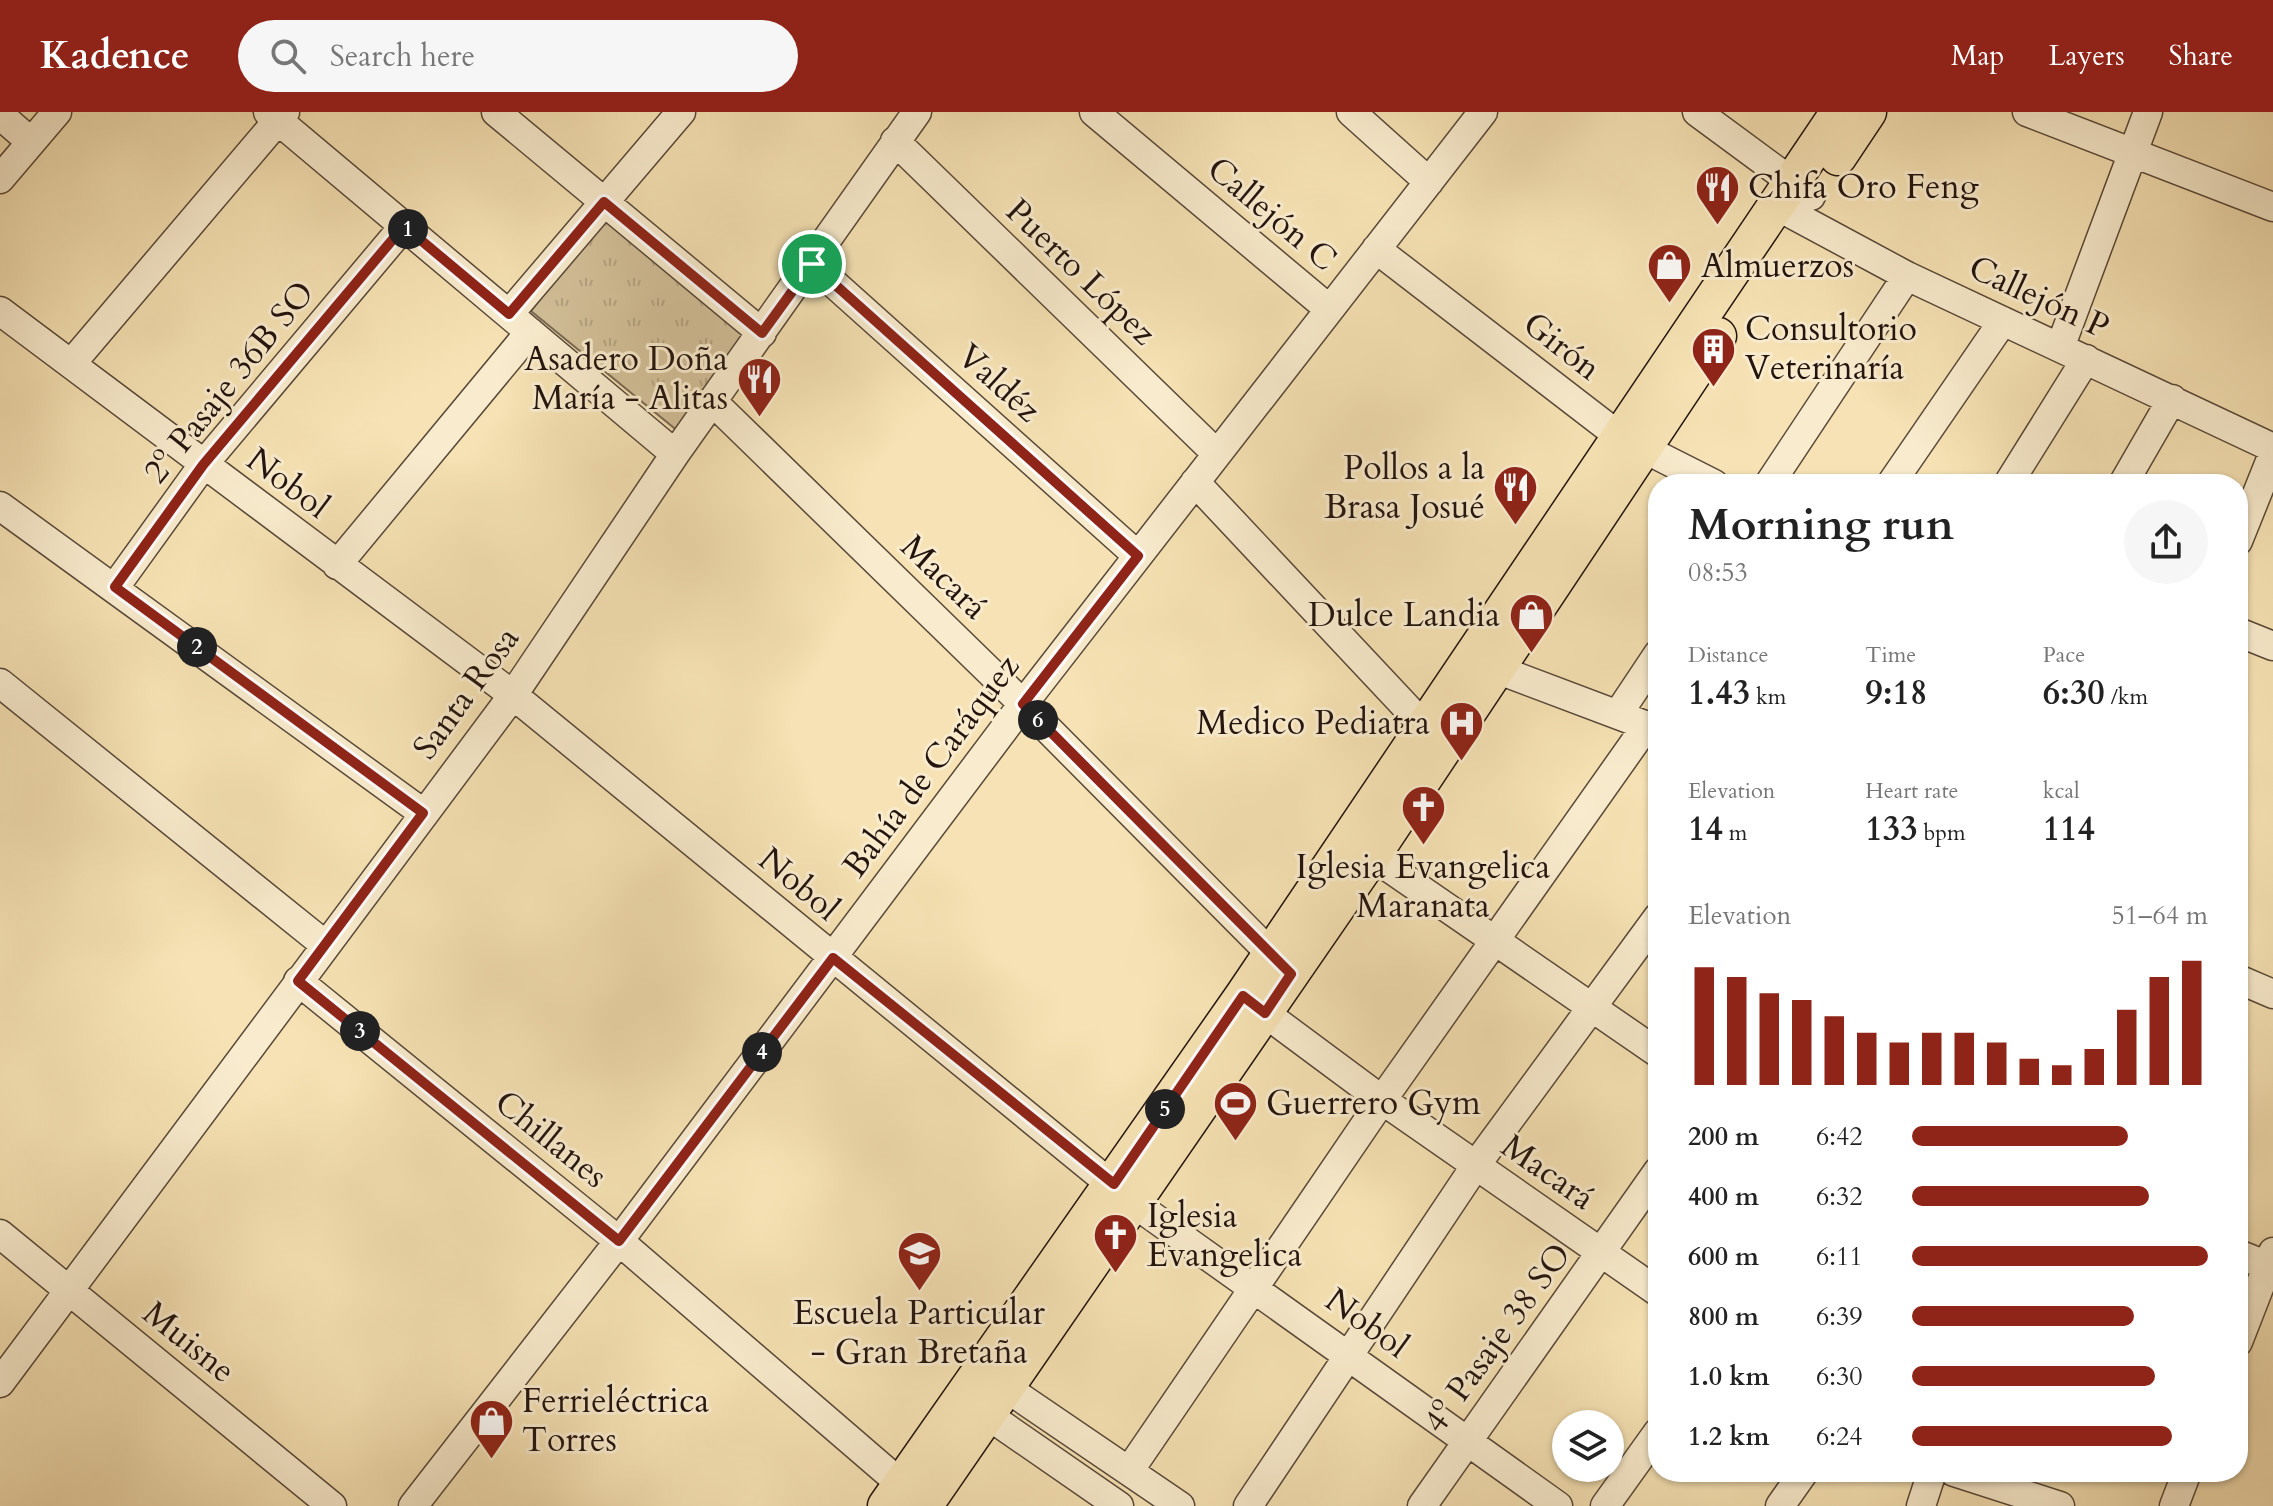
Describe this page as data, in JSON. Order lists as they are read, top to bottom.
{
  "streets": {
    "street": [
      "Callejón C",
      "Puerto López",
      "Callejón P",
      "Girón",
      "2º Pasaje 36B SO",
      "Valdéz",
      "Nobol",
      "Macará",
      "Santa Rosa",
      "Bahía de Caráquez",
      "Chillanes",
      "4º Pasaje 38 SO",
      "Muisne"
    ]
  },
  "crossings": [
    ["Callejón C", "Bahía de Caráquez"],
    ["Puerto López", "Santa Rosa"],
    ["Puerto López", "Bahía de Caráquez"],
    ["Girón", "Bahía de Caráquez"],
    ["2º Pasaje 36B SO", "Nobol"],
    ["Valdéz", "Santa Rosa"],
    ["Valdéz", "Bahía de Caráquez"],
    ["Nobol", "Santa Rosa"],
    ["Nobol", "Bahía de Caráquez"],
    ["Nobol", "4º Pasaje 38 SO"],
    ["Macará", "Santa Rosa"],
    ["Macará", "Bahía de Caráquez"],
    ["Macará", "4º Pasaje 38 SO"],
    ["Santa Rosa", "Chillanes"],
    ["Santa Rosa", "Muisne"],
    ["Bahía de Caráquez", "Chillanes"]
  ],
  "places": {
    "restaurant": ["Chifa Oro Feng", "Asadero Doña María - Alitas", "Pollos a la Brasa Josué"],
    "shop": ["Almuerzos", "Dulce Landia", "Ferrieléctrica Torres"],
    "building": ["Consultorio Veterinaría"],
    "hospital": ["Medico Pediatra"],
    "church": ["Iglesia Evangelica Maranata", "Iglesia Evangelica"],
    "sports": ["Guerrero Gym"],
    "school or university": ["Escuela Particular - Gran Bretaña"]
  },
  "page": {
    "header": "Kadence",
    "search": "Search here",
    "nav": ["Map", "Layers", "Share"],
    "pins": [
      "1",
      "2",
      "6",
      "3",
      "4",
      "5"
    ],
    "heading": ["Morning run", "08:53"],
    "stats": [
      ["Distance", "1.43 km"],
      ["Time", "9:18"],
      ["Pace", "6:30 /km"],
      ["Elevation", "14 m"],
      ["Heart rate", "133 bpm"],
      ["kcal", "114"]
    ],
    "chart": ["Elevation", "51–64 m"],
    "list": [
      {
        "name": "200 m",
        "note": "6:42"
      },
      {
        "name": "400 m",
        "note": "6:32"
      },
      {
        "name": "600 m",
        "note": "6:11"
      },
      {
        "name": "800 m",
        "note": "6:39"
      },
      {
        "name": "1.0 km",
        "note": "6:30"
      },
      {
        "name": "1.2 km",
        "note": "6:24"
      }
    ]
  }
}
